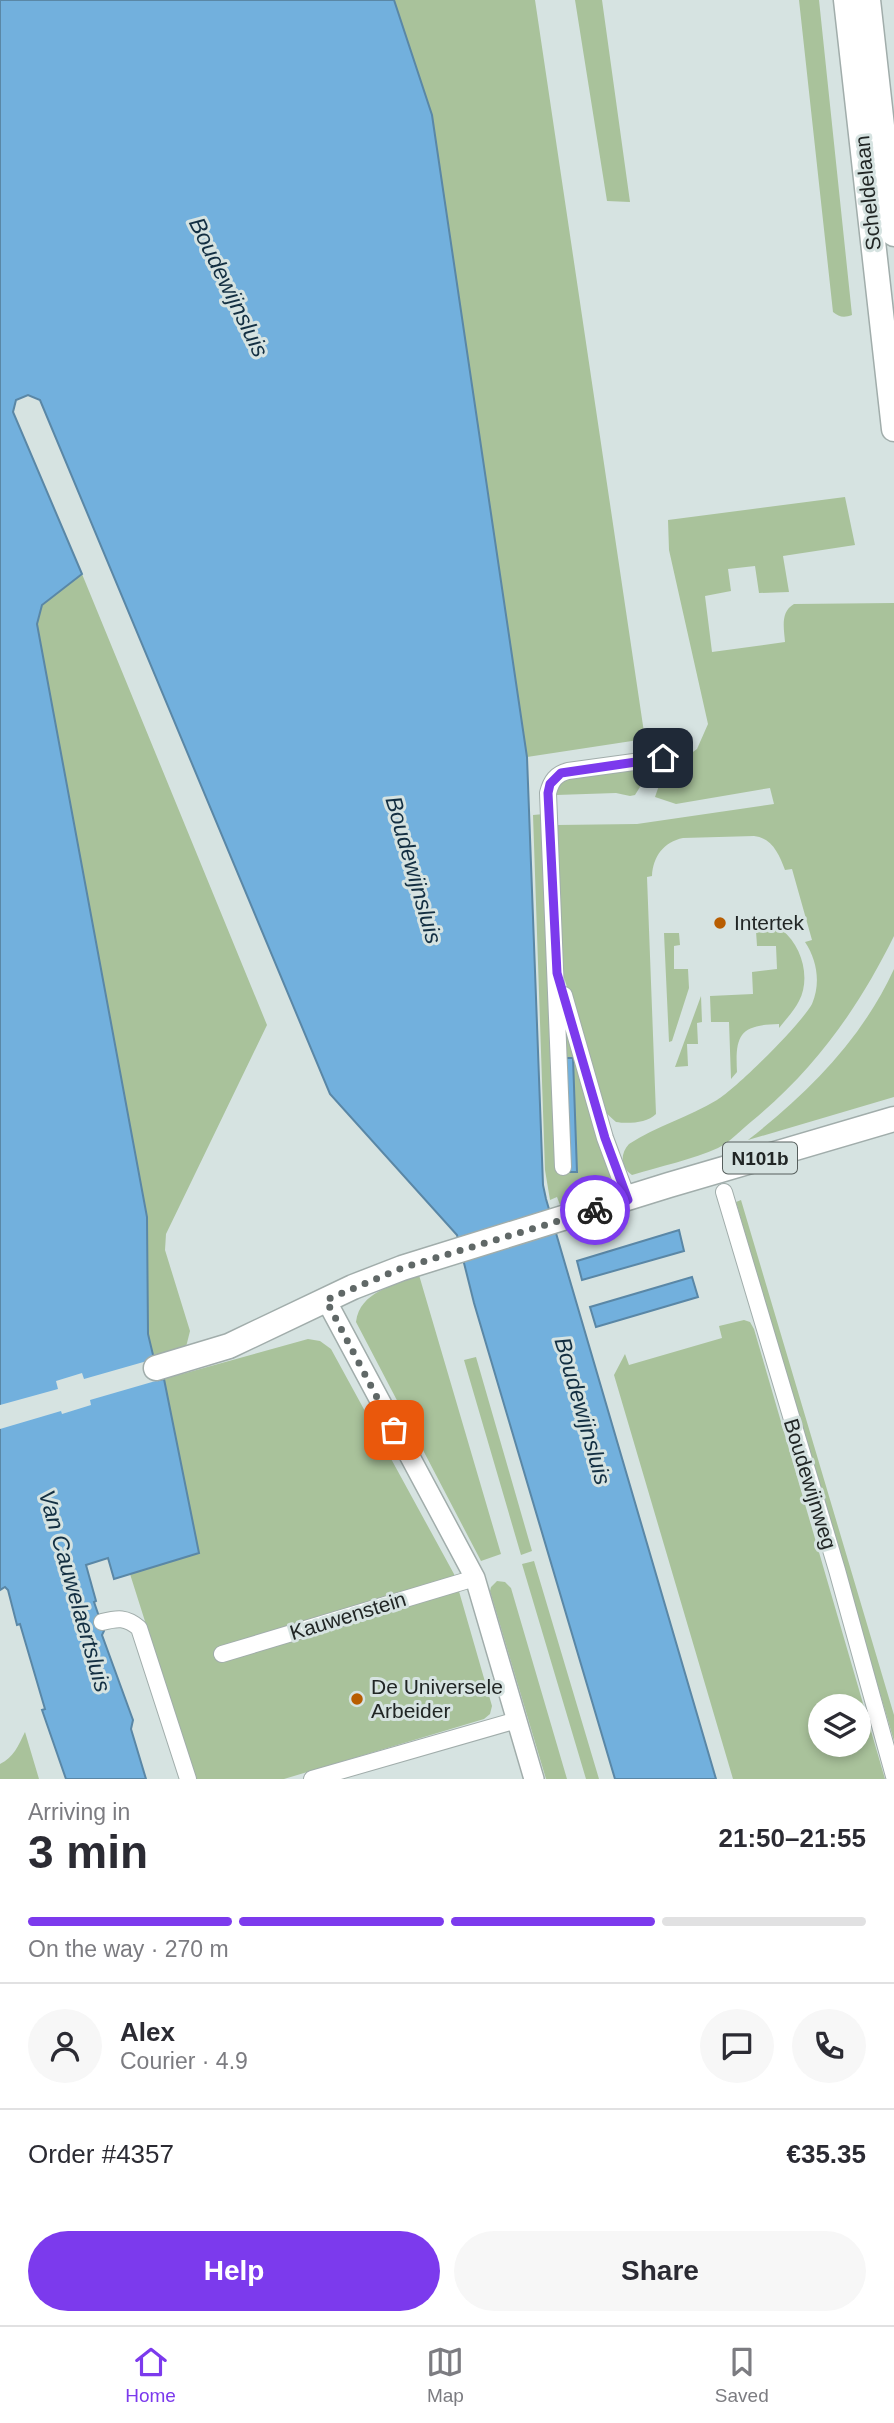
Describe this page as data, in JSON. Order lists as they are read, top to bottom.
{
  "streets": {
    "main road": ["Scheldelaan", "N101b"],
    "street": ["Boudewijnweg", "Kauwenstein"]
  },
  "water": ["Boudewijnsluis", "Van Cauwelaertsluis"],
  "places": ["Intertek", "De Universele Arbeider"],
  "page": {
    "heading": ["3 min", "Arriving in", "21:50–21:55"],
    "panel": [
      "Alex",
      "Courier · 4.9",
      "Order #4357",
      "€35.35"
    ],
    "bar": "On the way · 270 m",
    "buttons": ["Help", "Share"],
    "tabs": ["Home", "Map", "Saved"]
  }
}
